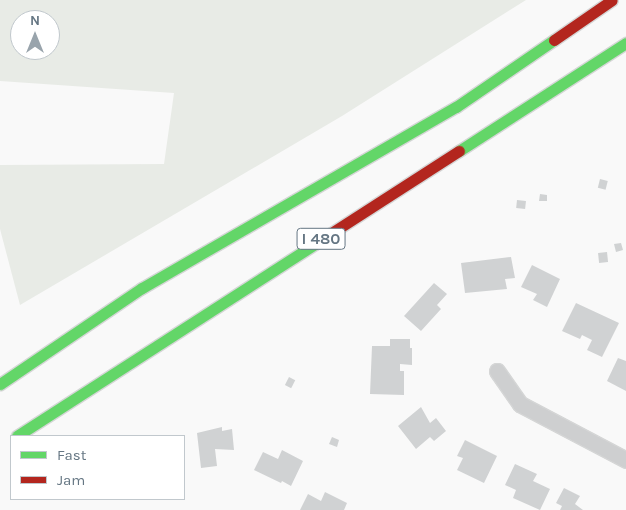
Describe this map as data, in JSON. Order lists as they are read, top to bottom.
{
  "streets": {
    "highway": ["I 480"]
  },
  "legend": ["Fast", "Jam"],
  "north": "top"
}
